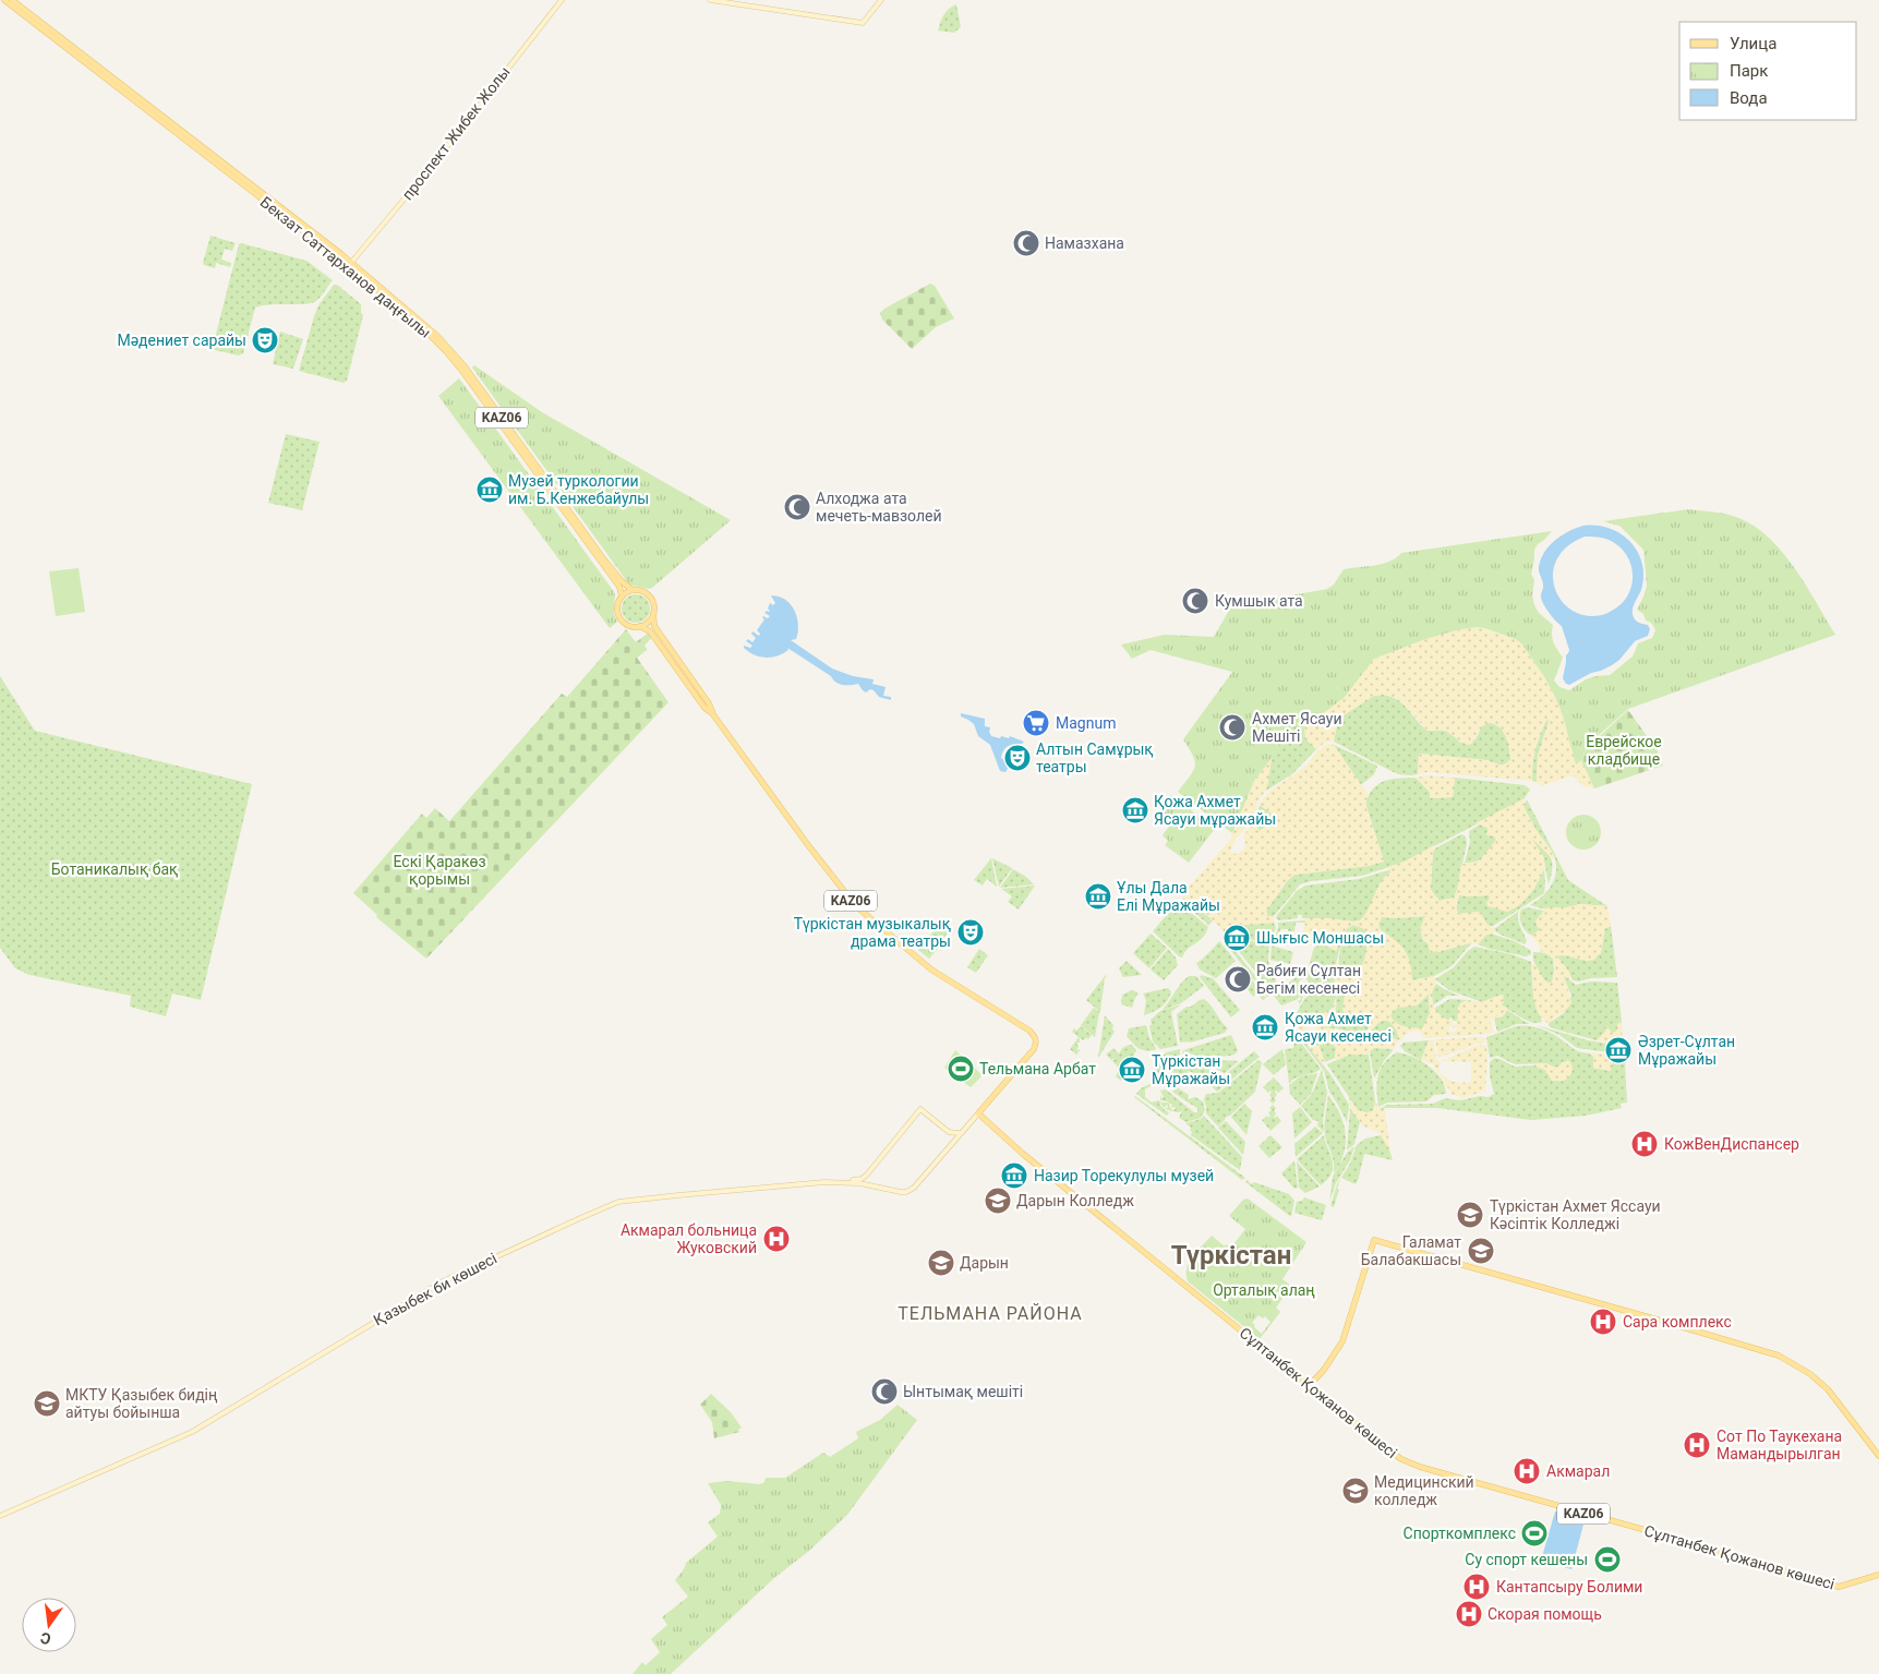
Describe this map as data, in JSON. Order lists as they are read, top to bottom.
{
  "streets": {
    "main road": [
      "проспект Жибек Жолы",
      "Бекзат Саттарханов даңғылы",
      "KАZ06",
      "Қазыбек би көшесі",
      "Сұлтанбек Қожанов көшесі"
    ]
  },
  "crossings": [
    ["проспект Жибек Жолы", "Бекзат Саттарханов даңғылы"],
    ["Бекзат Саттарханов даңғылы", "KАZ06"],
    ["KАZ06", "Сұлтанбек Қожанов көшесі"]
  ],
  "districts": ["Түркістан", "ТЕЛЬМАНА РАЙОНА"],
  "parks": [
    "Еврейское кладбище",
    "Ескі Қаракөз қорымы",
    "Ботаникалық бақ",
    "Орталық алаң"
  ],
  "places": {
    "mosque": [
      "Намазхана",
      "Алходжа ата мечеть-мавзолей",
      "Кумшык ата",
      "Ахмет Ясауи Мешіті",
      "Рабиғи Сұлтан Бегім кесенесі",
      "Ынтымақ мешіті"
    ],
    "theatre": ["Мәдениет сарайы", "Алтын Самұрық театры", "Түркістан музыкалық драма театры"],
    "museum": [
      "Музей туркологии им. Б.Кенжебайулы",
      "Қожа Ахмет Ясауи мұражайы",
      "Ұлы Дала Елі Мұражайы",
      "Шығыс Моншасы",
      "Қожа Ахмет Ясауи кесенесі",
      "Әзрет-Сұлтан Мұражайы",
      "Түркістан Мұражайы",
      "Назир Торекулулы музей"
    ],
    "supermarket": ["Magnum"],
    "sports": ["Тельмана Арбат", "Спорткомплекс", "Су спорт кешены"],
    "hospital": [
      "КожВенДиспансер",
      "Акмарал больница Жуковский",
      "Сара комплекс",
      "Сот По Таукехана Мамандырылган",
      "Акмарал",
      "Кантапсыру Болими",
      "Скорая помощь"
    ],
    "school or university": [
      "Дарын Колледж",
      "Түркістан Ахмет Яссауи Кәсіптік Колледжі",
      "Галамат Балабакшасы",
      "Дарын",
      "МКТУ Қазыбек бидің айтуы бойынша",
      "Медицинский колледж"
    ]
  },
  "legend": ["Улица", "Парк", "Вода"],
  "north": "bottom"
}
